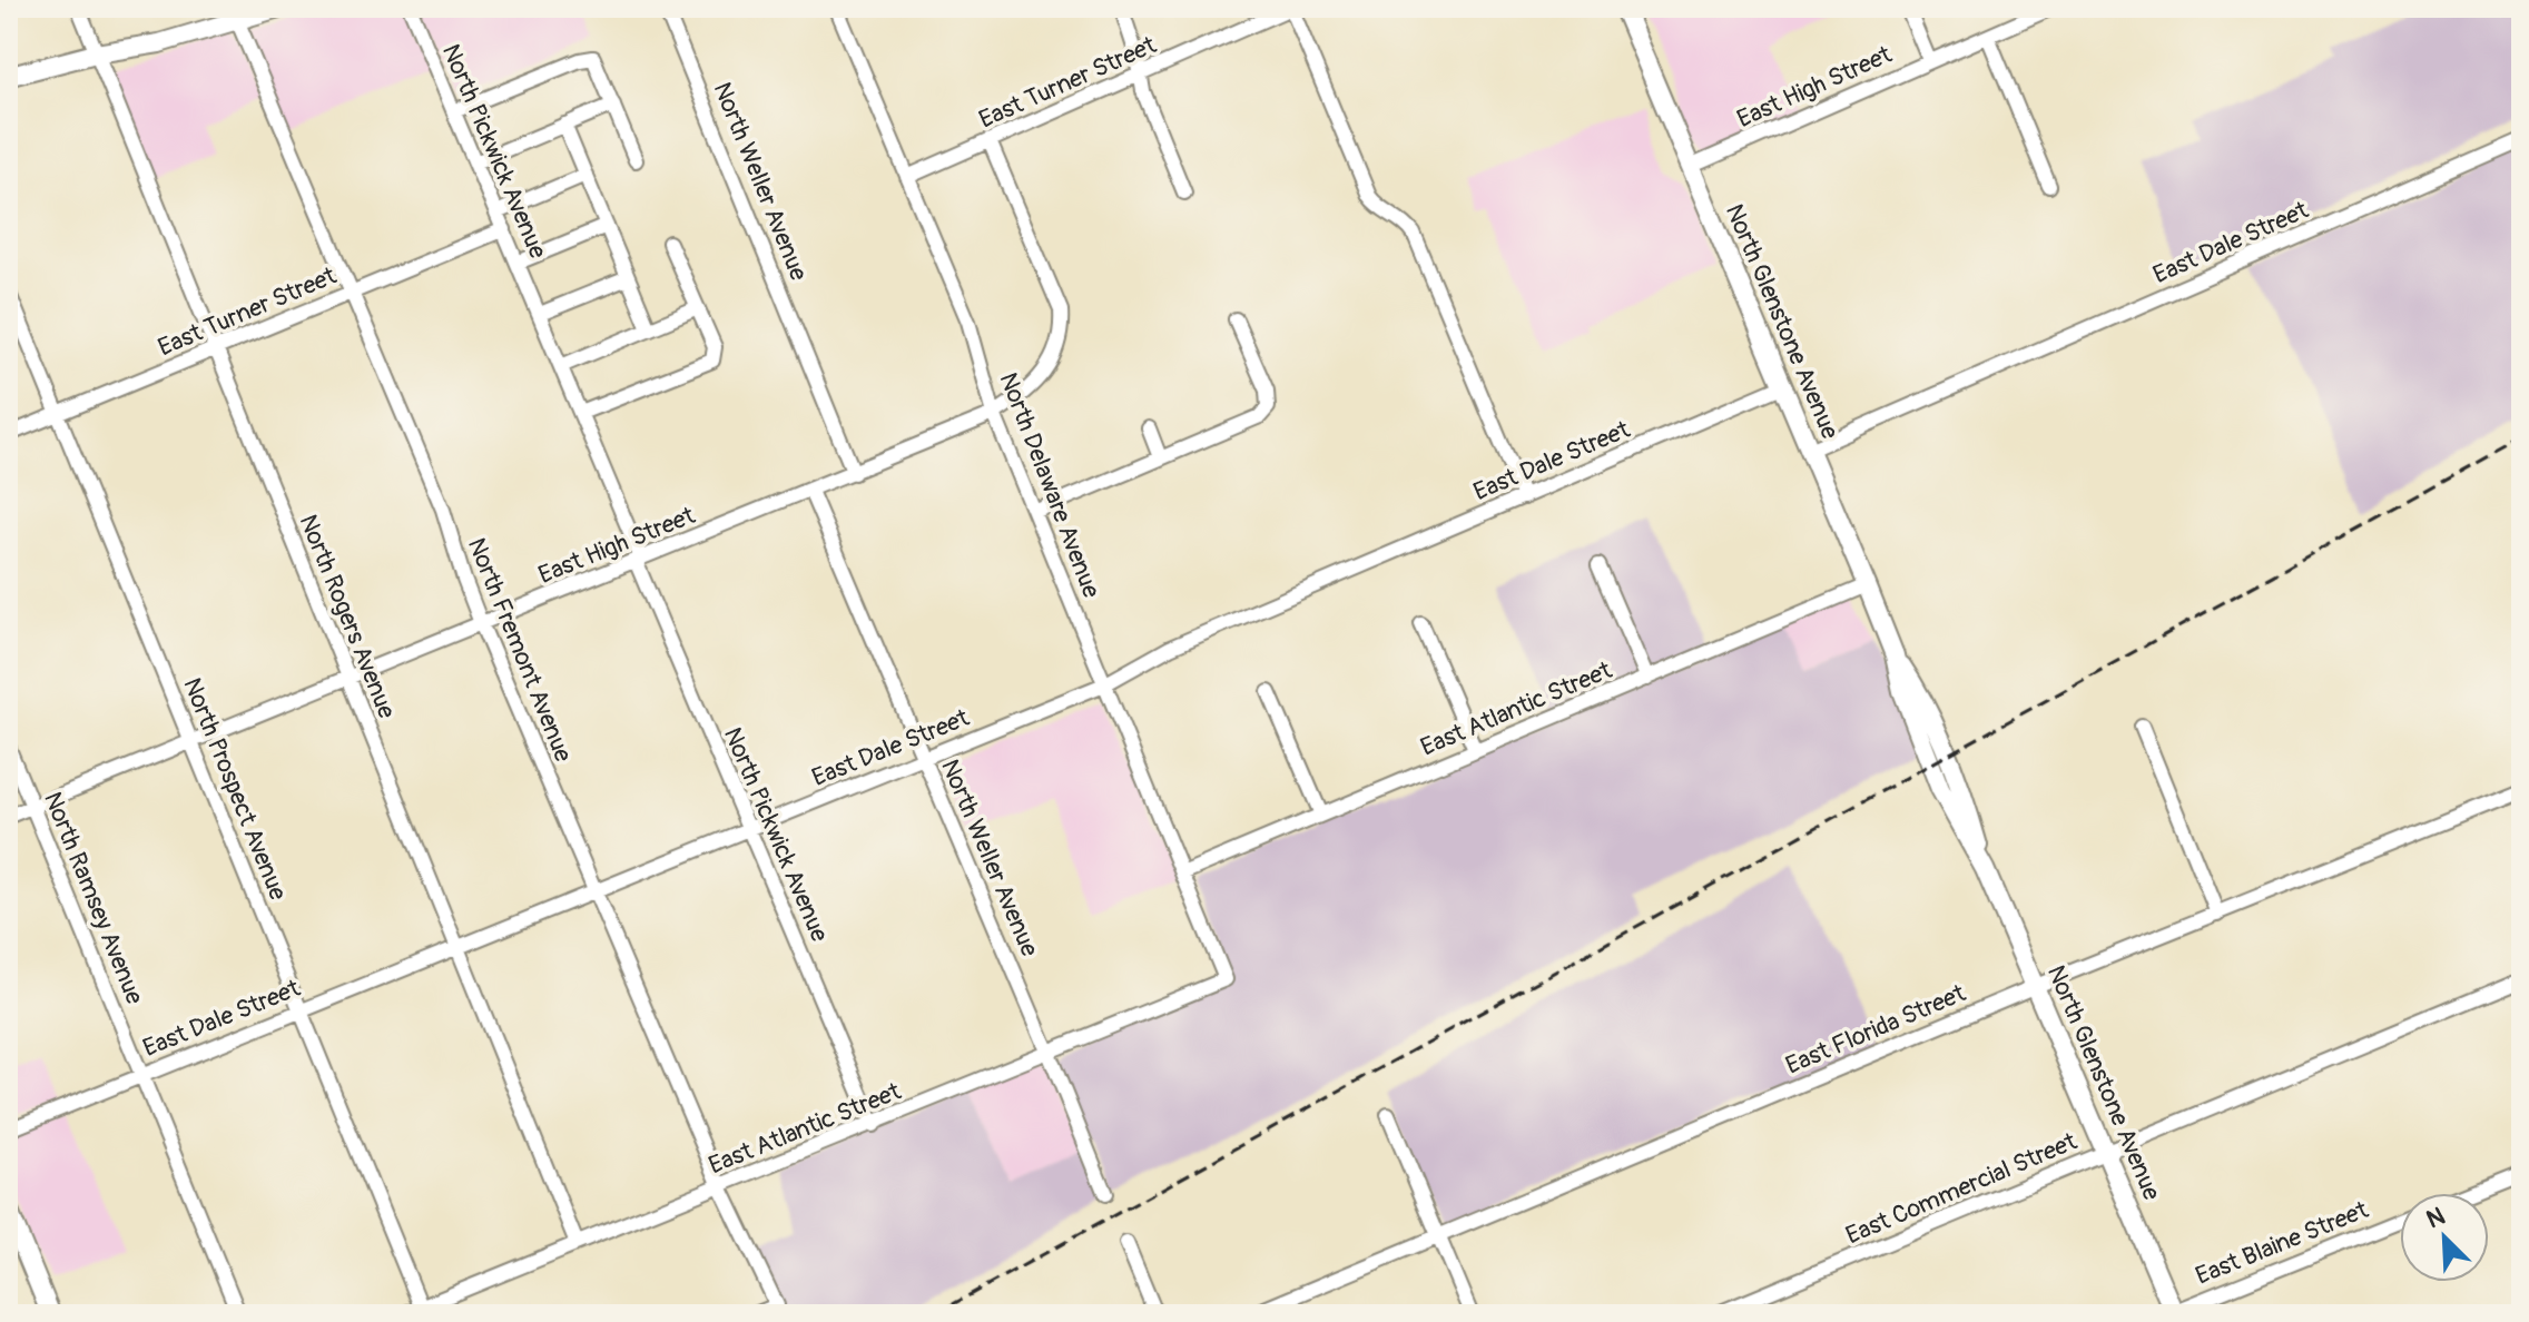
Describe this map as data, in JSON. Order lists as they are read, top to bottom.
{
  "streets": {
    "main road": ["North Glenstone Avenue"],
    "street": [
      "East Turner Street",
      "East High Street",
      "North Pickwick Avenue",
      "North Weller Avenue",
      "East Dale Street",
      "North Delaware Avenue",
      "North Rogers Avenue",
      "North Fremont Avenue",
      "East Atlantic Street",
      "North Prospect Avenue",
      "North Ramsey Avenue",
      "East Florida Street",
      "East Commercial Street",
      "East Blaine Street"
    ]
  },
  "crossings": [
    ["East Turner Street", "East High Street"],
    ["East Turner Street", "North Pickwick Avenue"],
    ["East Turner Street", "North Delaware Avenue"],
    ["East Turner Street", "North Rogers Avenue"],
    ["East Turner Street", "North Fremont Avenue"],
    ["East Turner Street", "North Prospect Avenue"],
    ["East High Street", "North Pickwick Avenue"],
    ["East High Street", "North Weller Avenue"],
    ["East High Street", "North Glenstone Avenue"],
    ["East High Street", "North Delaware Avenue"],
    ["East High Street", "North Rogers Avenue"],
    ["East High Street", "North Fremont Avenue"],
    ["East High Street", "North Prospect Avenue"],
    ["East High Street", "North Ramsey Avenue"],
    ["North Pickwick Avenue", "East Dale Street"],
    ["North Pickwick Avenue", "East Atlantic Street"],
    ["North Weller Avenue", "East Dale Street"],
    ["North Weller Avenue", "East Atlantic Street"],
    ["East Dale Street", "North Glenstone Avenue"],
    ["East Dale Street", "North Delaware Avenue"],
    ["East Dale Street", "North Rogers Avenue"],
    ["East Dale Street", "North Fremont Avenue"],
    ["East Dale Street", "North Prospect Avenue"],
    ["East Dale Street", "North Ramsey Avenue"],
    ["North Glenstone Avenue", "East Atlantic Street"],
    ["North Glenstone Avenue", "East Florida Street"],
    ["North Glenstone Avenue", "East Commercial Street"],
    ["North Glenstone Avenue", "East Blaine Street"],
    ["North Delaware Avenue", "East Atlantic Street"],
    ["North Rogers Avenue", "East Atlantic Street"],
    ["North Fremont Avenue", "East Atlantic Street"],
    ["East Atlantic Street", "North Prospect Avenue"]
  ],
  "north": "top left"
}
